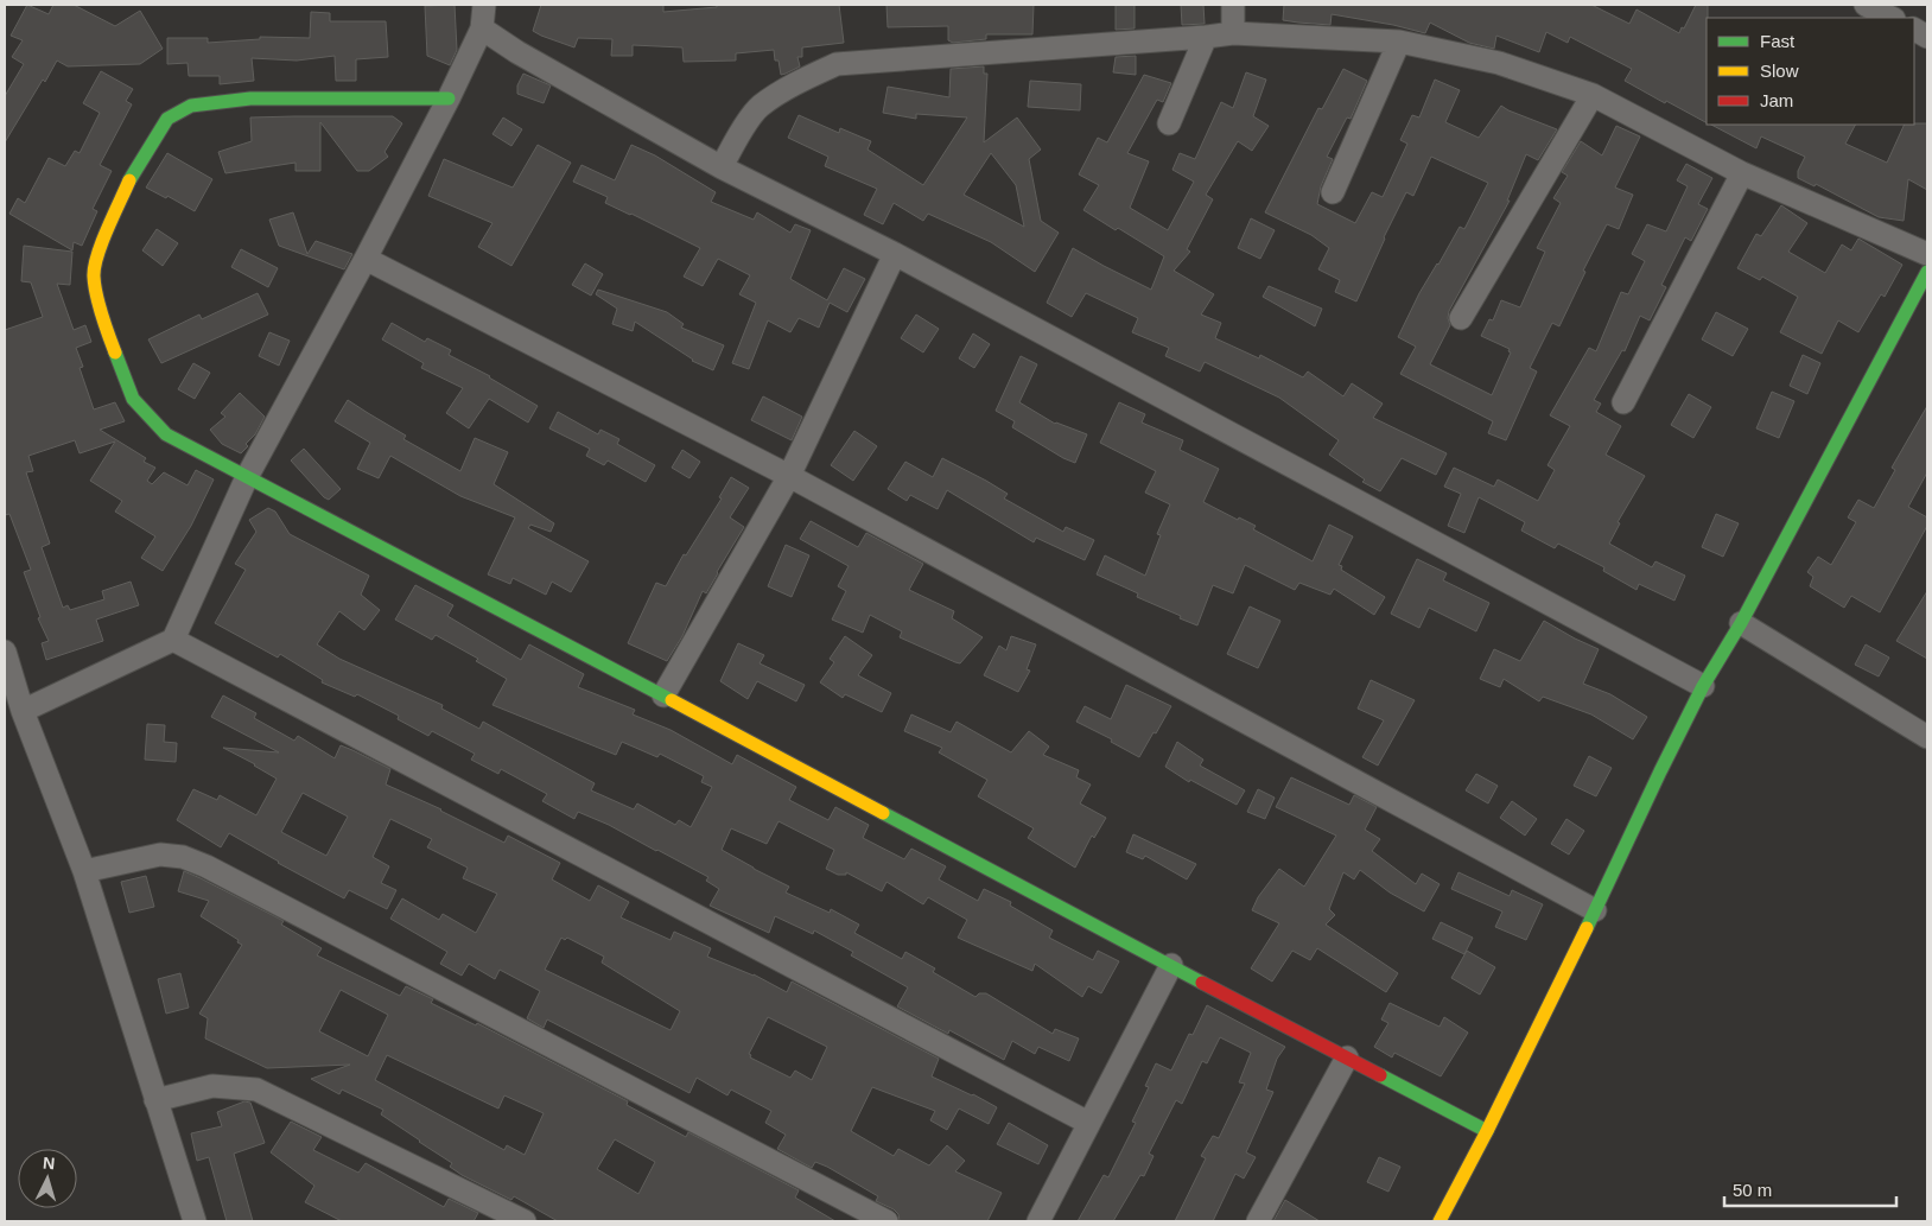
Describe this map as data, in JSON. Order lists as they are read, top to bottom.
{
  "legend": ["Fast", "Slow", "Jam"],
  "scale_bar": "50 m",
  "north": "top"
}
